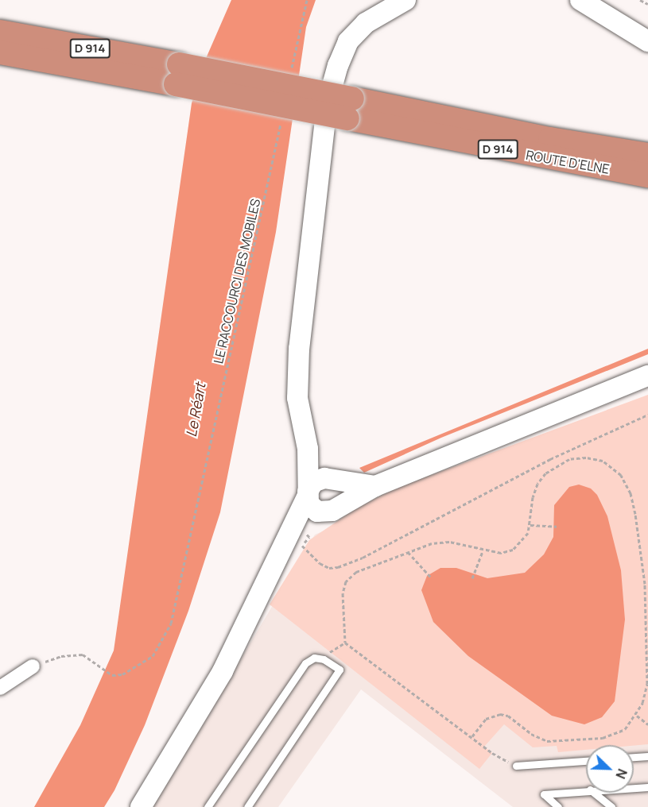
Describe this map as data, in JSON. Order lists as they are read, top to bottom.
{
  "streets": {
    "highway": ["D 914", "ROUTE D'ELNE"],
    "path": ["LE RACCOURCI DES MOBILES"]
  },
  "crossings": [
    ["D 914", "ROUTE D'ELNE"]
  ],
  "water": ["Le Réart"],
  "north": "bottom right"
}
